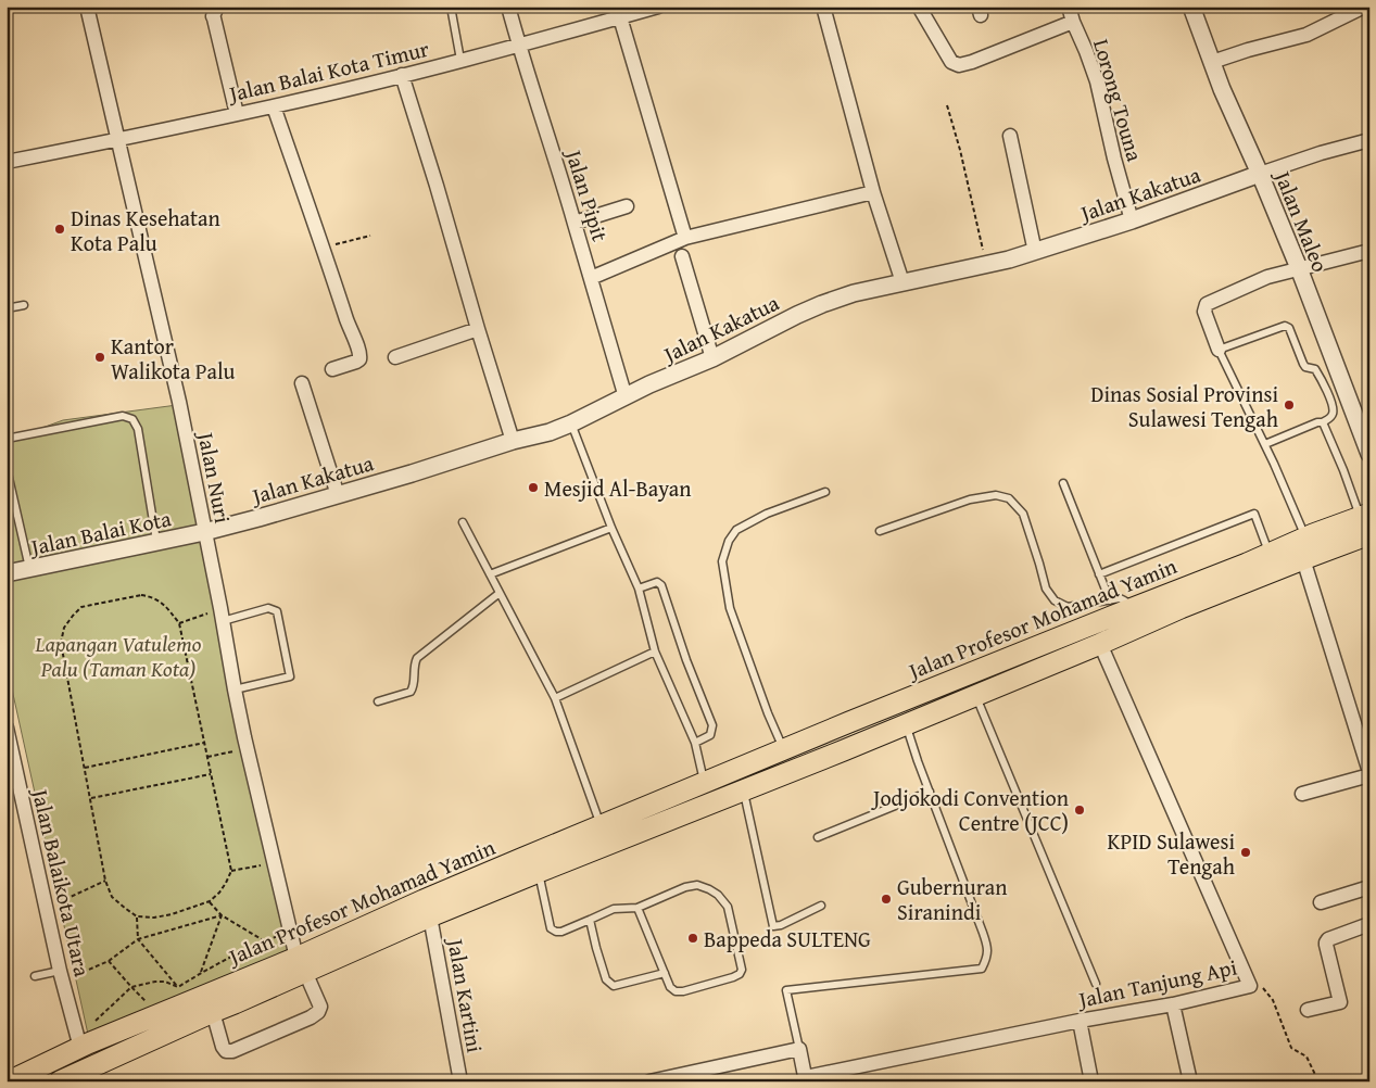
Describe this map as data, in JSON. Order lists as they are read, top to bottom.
{
  "streets": {
    "main road": ["Jalan Profesor Mohamad Yamin"],
    "street": [
      "Jalan Balai Kota Timur",
      "Lorong Touna",
      "Jalan Kakatua",
      "Jalan Pipit",
      "Jalan Maleo",
      "Jalan Nuri",
      "Jalan Balai Kota",
      "Jalan Balaikota Utara",
      "Jalan Tanjung Api",
      "Jalan Kartini"
    ]
  },
  "crossings": [
    ["Jalan Balai Kota Timur", "Jalan Pipit"],
    ["Jalan Balai Kota Timur", "Jalan Nuri"],
    ["Lorong Touna", "Jalan Kakatua"],
    ["Jalan Kakatua", "Jalan Pipit"],
    ["Jalan Kakatua", "Jalan Maleo"],
    ["Jalan Kakatua", "Jalan Nuri"],
    ["Jalan Kakatua", "Jalan Balai Kota"],
    ["Jalan Nuri", "Jalan Balai Kota"],
    ["Jalan Nuri", "Jalan Profesor Mohamad Yamin"],
    ["Jalan Profesor Mohamad Yamin", "Jalan Balaikota Utara"],
    ["Jalan Profesor Mohamad Yamin", "Jalan Tanjung Api"],
    ["Jalan Profesor Mohamad Yamin", "Jalan Kartini"]
  ],
  "parks": ["Lapangan Vatulemo Palu (Taman Kota)"],
  "places": [
    "Dinas Kesehatan Kota Palu",
    "Kantor Walikota Palu",
    "Dinas Sosial Provinsi Sulawesi Tengah",
    "Mesjid Al-Bayan",
    "Jodjokodi Convention Centre (JCC)",
    "KPID Sulawesi Tengah",
    "Gubernuran Siranindi",
    "Bappeda SULTENG"
  ]
}
